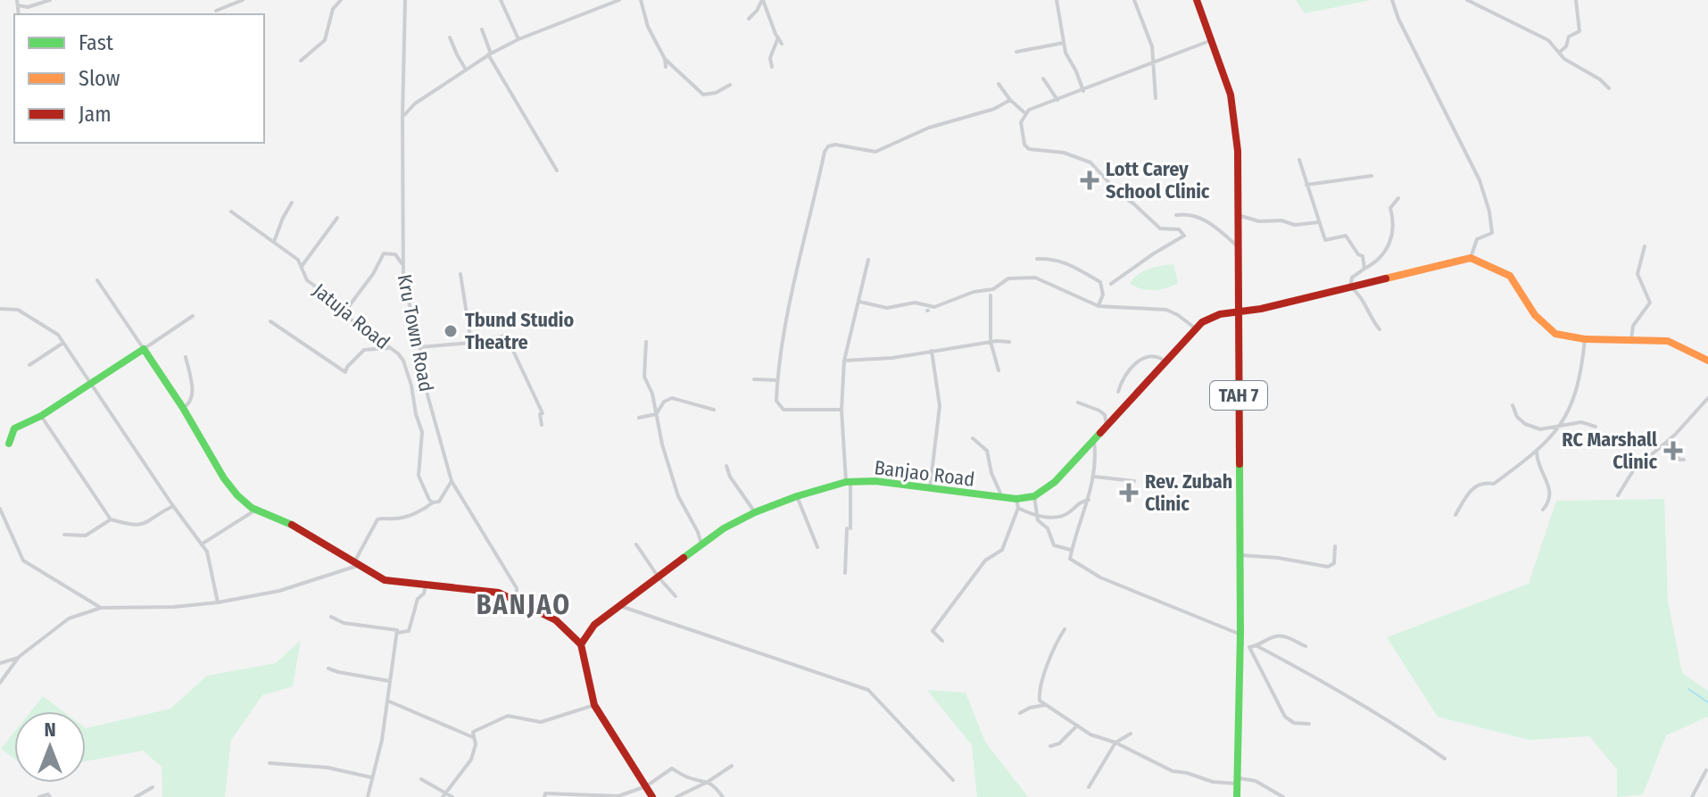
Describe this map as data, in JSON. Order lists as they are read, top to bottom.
{
  "streets": {
    "main road": ["TAH 7", "Banjao Road"],
    "street": ["Jatuja Road", "Kru Town Road"]
  },
  "districts": ["BANJAO"],
  "places": {
    "health": ["Lott Carey School Clinic", "RC Marshall Clinic", "Rev. Zubah Clinic"],
    "other": ["Tbund Studio Theatre"]
  },
  "legend": ["Fast", "Slow", "Jam"],
  "north": "top"
}
